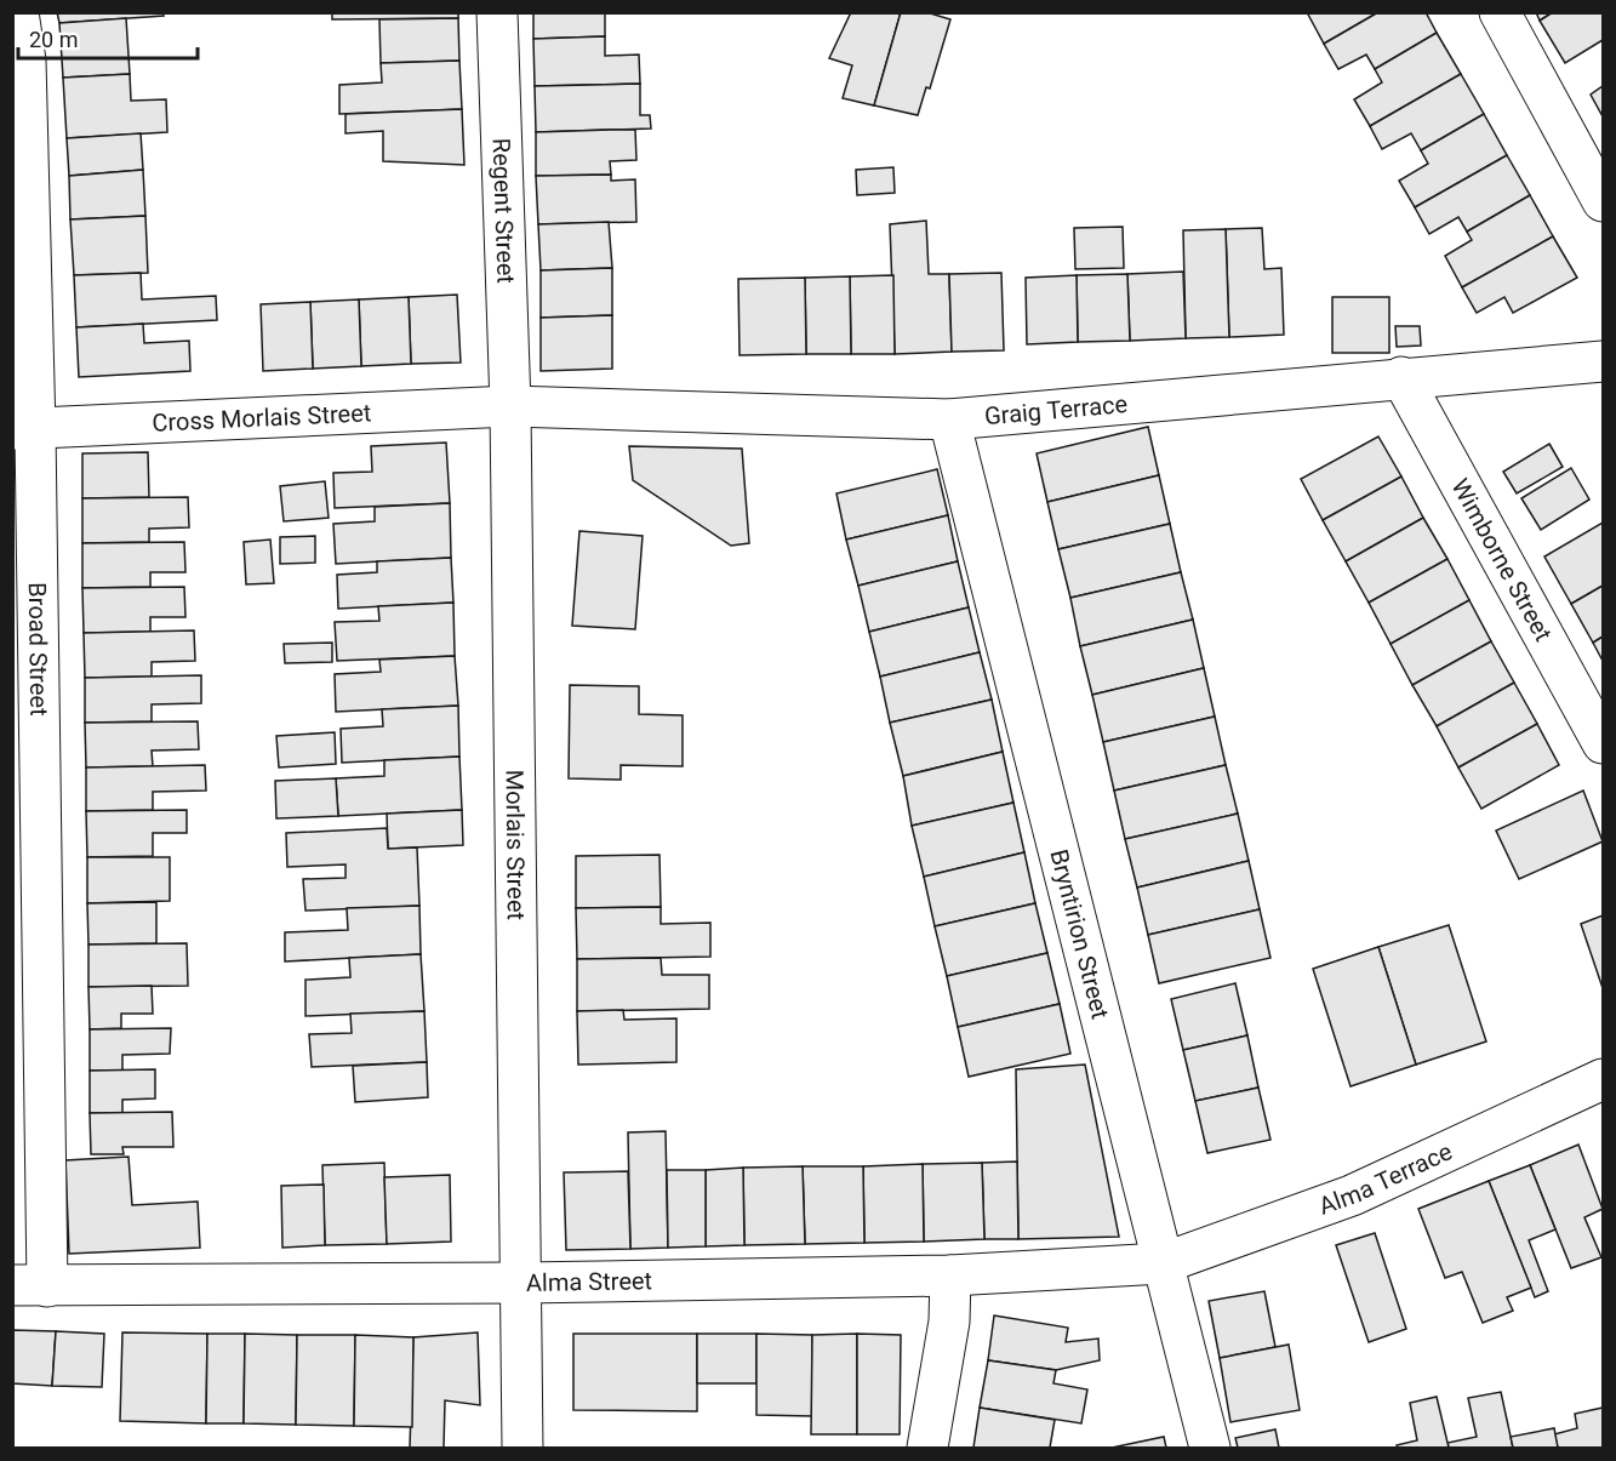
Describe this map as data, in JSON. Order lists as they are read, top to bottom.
{
  "streets": {
    "street": [
      "Regent Street",
      "Graig Terrace",
      "Cross Morlais Street",
      "Wimborne Street",
      "Broad Street",
      "Morlais Street",
      "Bryntirion Street",
      "Alma Terrace",
      "Alma Street"
    ]
  },
  "crossings": [
    ["Regent Street", "Graig Terrace"],
    ["Regent Street", "Cross Morlais Street"],
    ["Regent Street", "Morlais Street"],
    ["Graig Terrace", "Cross Morlais Street"],
    ["Graig Terrace", "Wimborne Street"],
    ["Graig Terrace", "Morlais Street"],
    ["Graig Terrace", "Bryntirion Street"],
    ["Cross Morlais Street", "Broad Street"],
    ["Cross Morlais Street", "Morlais Street"],
    ["Broad Street", "Alma Street"],
    ["Morlais Street", "Alma Street"],
    ["Bryntirion Street", "Alma Terrace"],
    ["Bryntirion Street", "Alma Street"],
    ["Alma Terrace", "Alma Street"]
  ],
  "scale_bar": "20 m"
}
